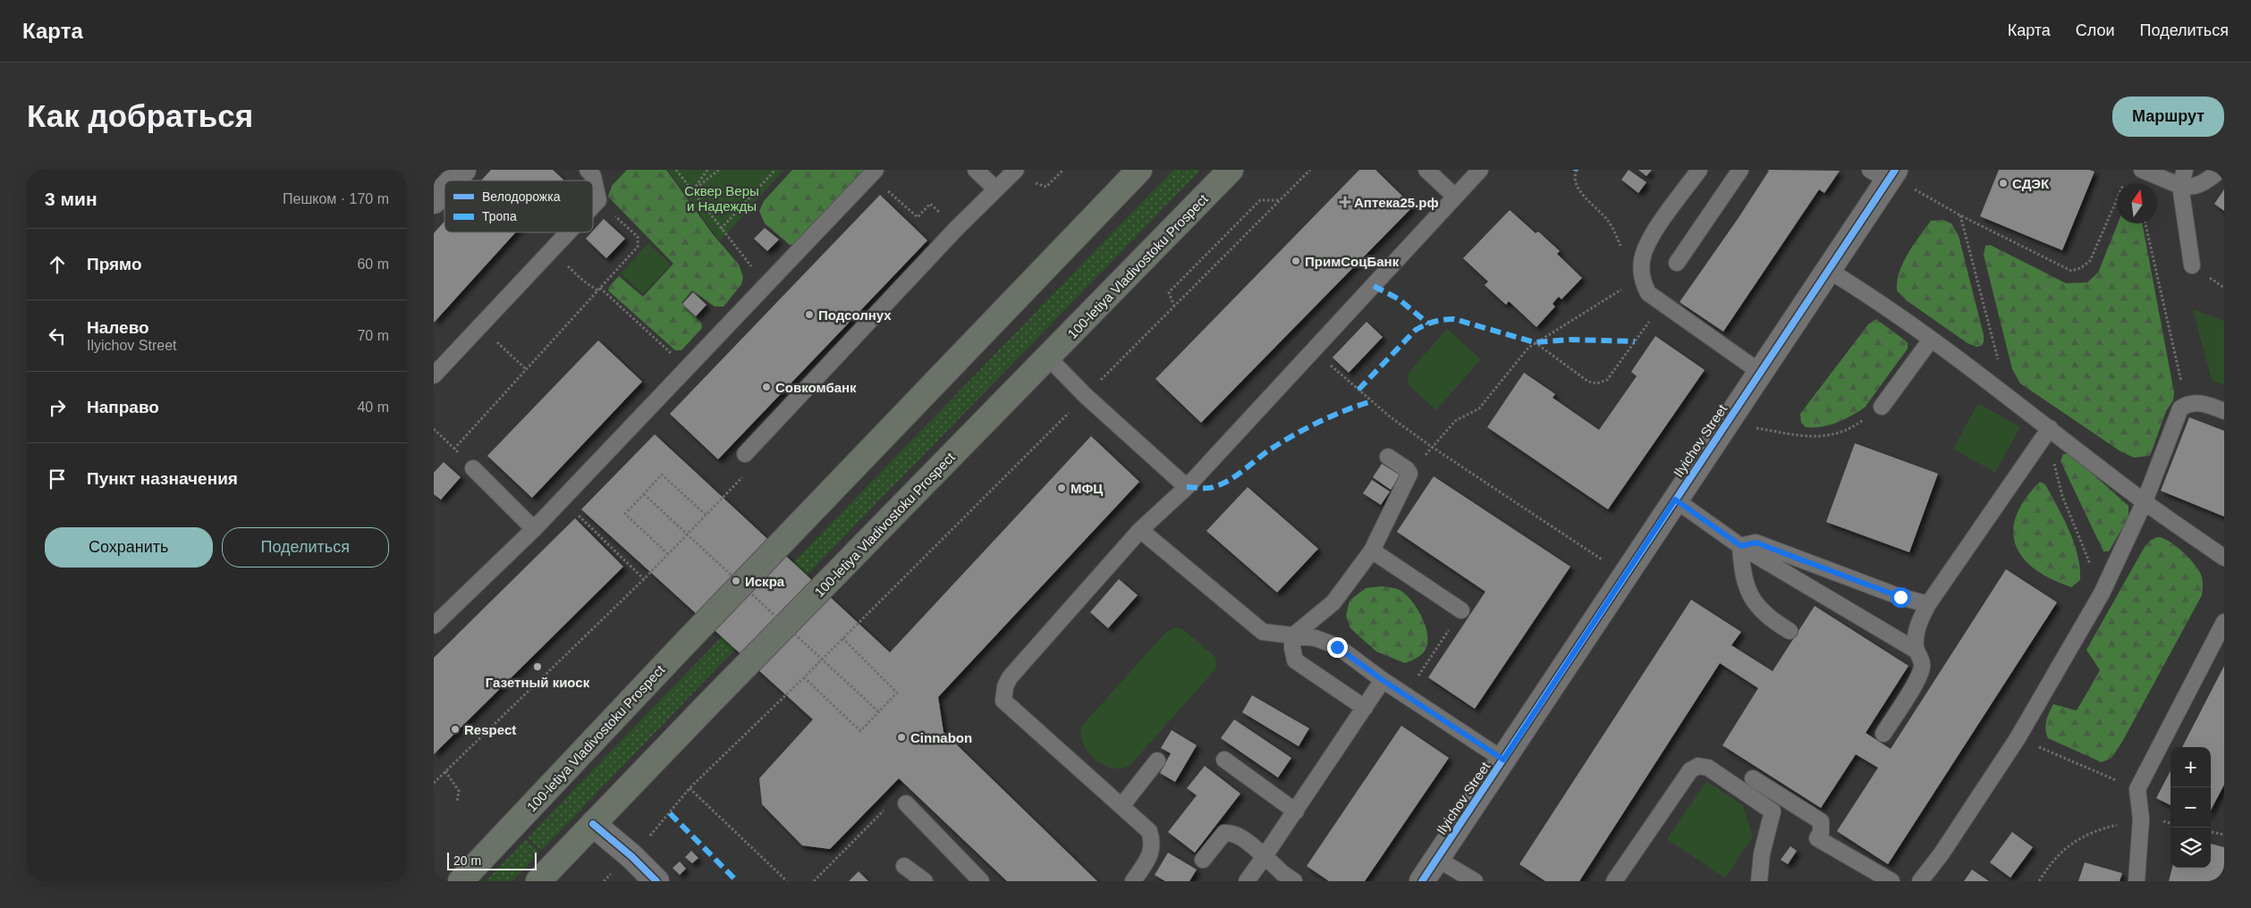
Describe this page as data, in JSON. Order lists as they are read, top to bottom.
{
  "streets": {
    "highway": ["100-letiya Vladivostoku Prospect"],
    "street": ["Ilyichov Street"]
  },
  "parks": ["Сквер Веры и Надежды"],
  "places": {
    "other": [
      "СДЭК",
      "ПримСоцБанк",
      "Подсолнух",
      "Совкомбанк",
      "МФЦ",
      "Искра",
      "Газетный киоск",
      "Respect",
      "Cinnabon"
    ],
    "health": ["Аптека25.рф"]
  },
  "legend": ["Велодорожка", "Тропа"],
  "scale_bar": "20 m",
  "north": "top",
  "page": {
    "header": "Карта",
    "nav": ["Карта", "Слои", "Поделиться"],
    "buttons": [
      "Маршрут",
      ["Сохранить", "Поделиться"]
    ],
    "title": "Как добраться",
    "heading": ["3 мин", "Пешком · 170 m"],
    "list": [
      ["Прямо", "60 m"],
      ["Налево", "Ilyichov Street", "70 m"],
      ["Направо", "40 m"],
      "Пункт назначения"
    ],
    "map_buttons": ["+", "−"],
    "scale": "20 m"
  }
}
